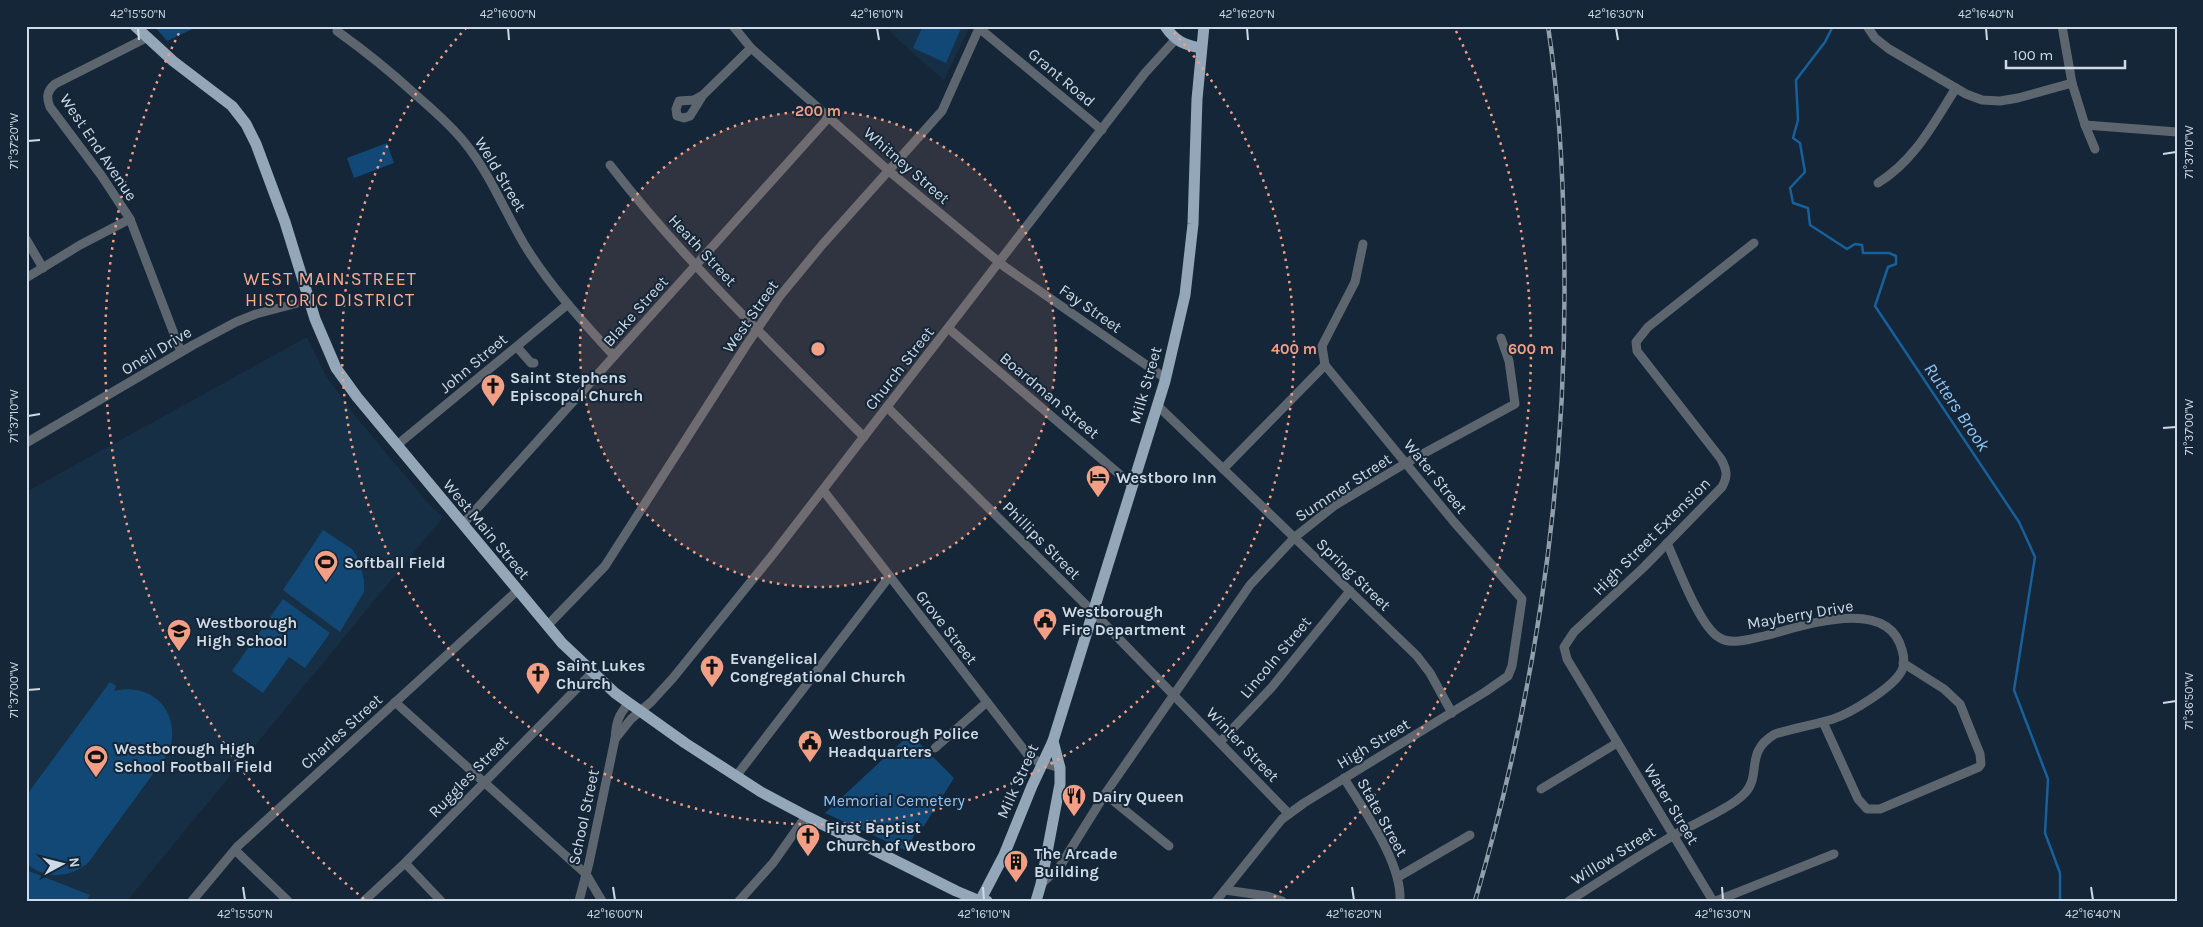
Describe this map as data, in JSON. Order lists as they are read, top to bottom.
{
  "streets": {
    "main road": ["Milk Street", "West Main Street"],
    "street": [
      "Grant Road",
      "West End Avenue",
      "Whitney Street",
      "Weld Street",
      "Heath Street",
      "Fay Street",
      "Blake Street",
      "West Street",
      "Oneil Drive",
      "John Street",
      "Church Street",
      "Boardman Street",
      "Water Street",
      "Summer Street",
      "High Street Extension",
      "Phillips Street",
      "Spring Street",
      "Mayberry Drive",
      "Grove Street",
      "Lincoln Street",
      "Charles Street",
      "High Street",
      "Winter Street",
      "Ruggles Street",
      "School Street",
      "State Street",
      "Willow Street"
    ]
  },
  "crossings": [
    ["Grant Road", "West Street"],
    ["Grant Road", "Church Street"],
    ["West End Avenue", "Oneil Drive"],
    ["West End Avenue", "West Main Street"],
    ["Whitney Street", "Fay Street"],
    ["Whitney Street", "Blake Street"],
    ["Whitney Street", "West Street"],
    ["Whitney Street", "Church Street"],
    ["Weld Street", "Blake Street"],
    ["Weld Street", "John Street"],
    ["Heath Street", "Blake Street"],
    ["Heath Street", "West Street"],
    ["Heath Street", "Church Street"],
    ["Fay Street", "Church Street"],
    ["Fay Street", "Milk Street"],
    ["Blake Street", "West Main Street"],
    ["West Street", "West Main Street"],
    ["Oneil Drive", "West Main Street"],
    ["John Street", "West Main Street"],
    ["Church Street", "Boardman Street"],
    ["Church Street", "West Main Street"],
    ["Church Street", "Phillips Street"],
    ["Church Street", "Grove Street"],
    ["Milk Street", "Boardman Street"],
    ["Milk Street", "Summer Street"],
    ["Milk Street", "West Main Street"],
    ["Milk Street", "Phillips Street"],
    ["Milk Street", "Spring Street"],
    ["Milk Street", "Grove Street"],
    ["Water Street", "Summer Street"],
    ["Water Street", "High Street Extension"],
    ["Water Street", "High Street"],
    ["Water Street", "Willow Street"],
    ["Summer Street", "Phillips Street"],
    ["Summer Street", "Spring Street"],
    ["Summer Street", "Winter Street"],
    ["West Main Street", "Charles Street"],
    ["West Main Street", "Ruggles Street"],
    ["West Main Street", "School Street"],
    ["High Street Extension", "Mayberry Drive"],
    ["Phillips Street", "Winter Street"],
    ["Spring Street", "Lincoln Street"],
    ["Spring Street", "High Street"],
    ["Lincoln Street", "Winter Street"],
    ["High Street", "Winter Street"],
    ["High Street", "State Street"]
  ],
  "districts": ["WEST MAIN STREET HISTORIC DISTRICT"],
  "water": ["Rutters Brook"],
  "parks": ["Memorial Cemetery"],
  "places": {
    "church": [
      "Saint Stephens Episcopal Church",
      "Evangelical Congregational Church",
      "Saint Lukes Church",
      "First Baptist Church of Westboro"
    ],
    "hotel": ["Westboro Inn"],
    "sports": ["Softball Field", "Westborough High School Football Field"],
    "public building": ["Westborough Fire Department", "Westborough Police Headquarters"],
    "school or university": ["Westborough High School"],
    "restaurant": ["Dairy Queen"],
    "building": ["The Arcade Building"]
  },
  "scale_bar": "100 m",
  "north": "right",
  "coordinates": [
    "42°15'50\"N",
    "42°16'00\"N",
    "42°16'10\"N",
    "42°16'20\"N",
    "42°16'30\"N",
    "42°16'40\"N",
    "71°37'20\"W",
    "71°37'10\"W",
    "71°37'00\"W",
    "71°36'50\"W"
  ],
  "rings": ["200 m", "400 m", "600 m"]
}
